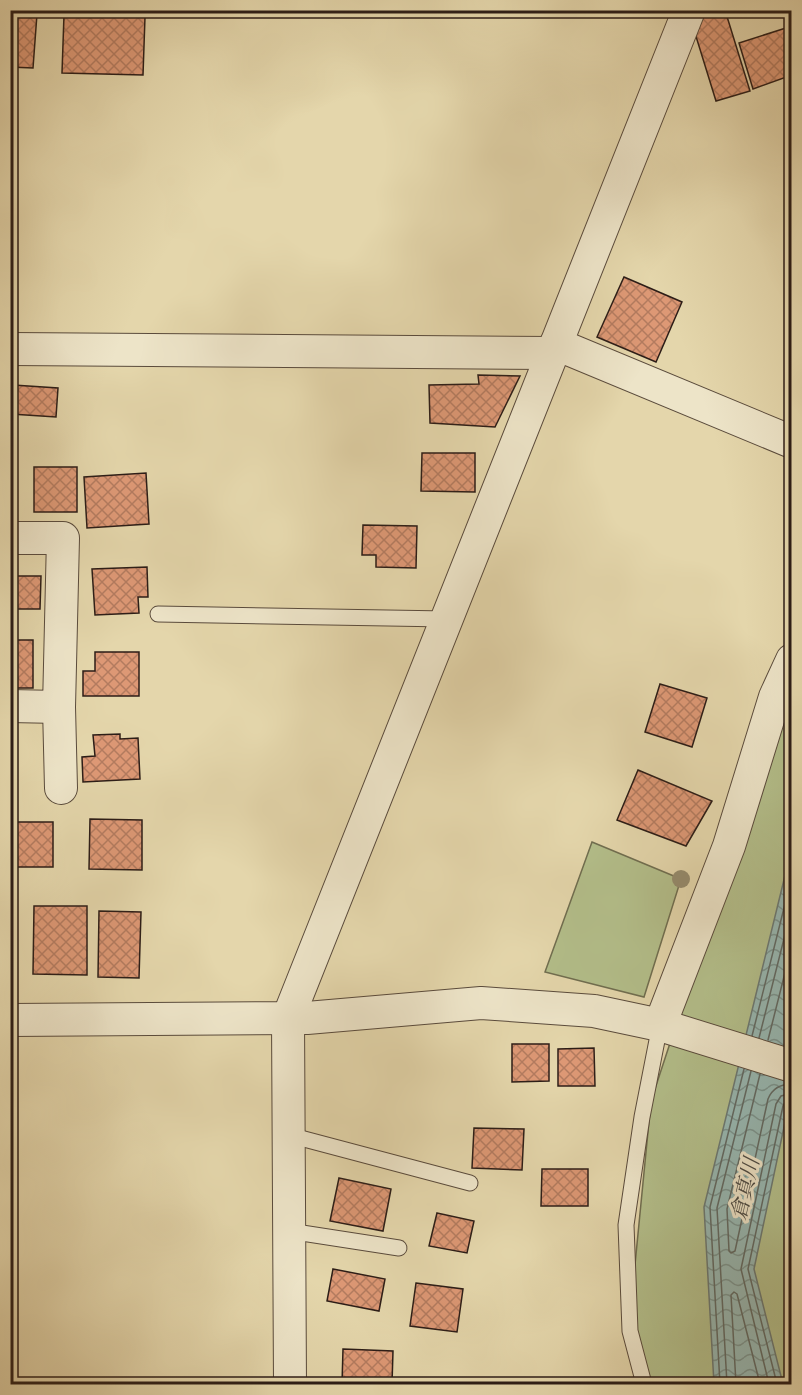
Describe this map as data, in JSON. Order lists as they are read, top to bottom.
{
  "water": ["倉真川"]
}
